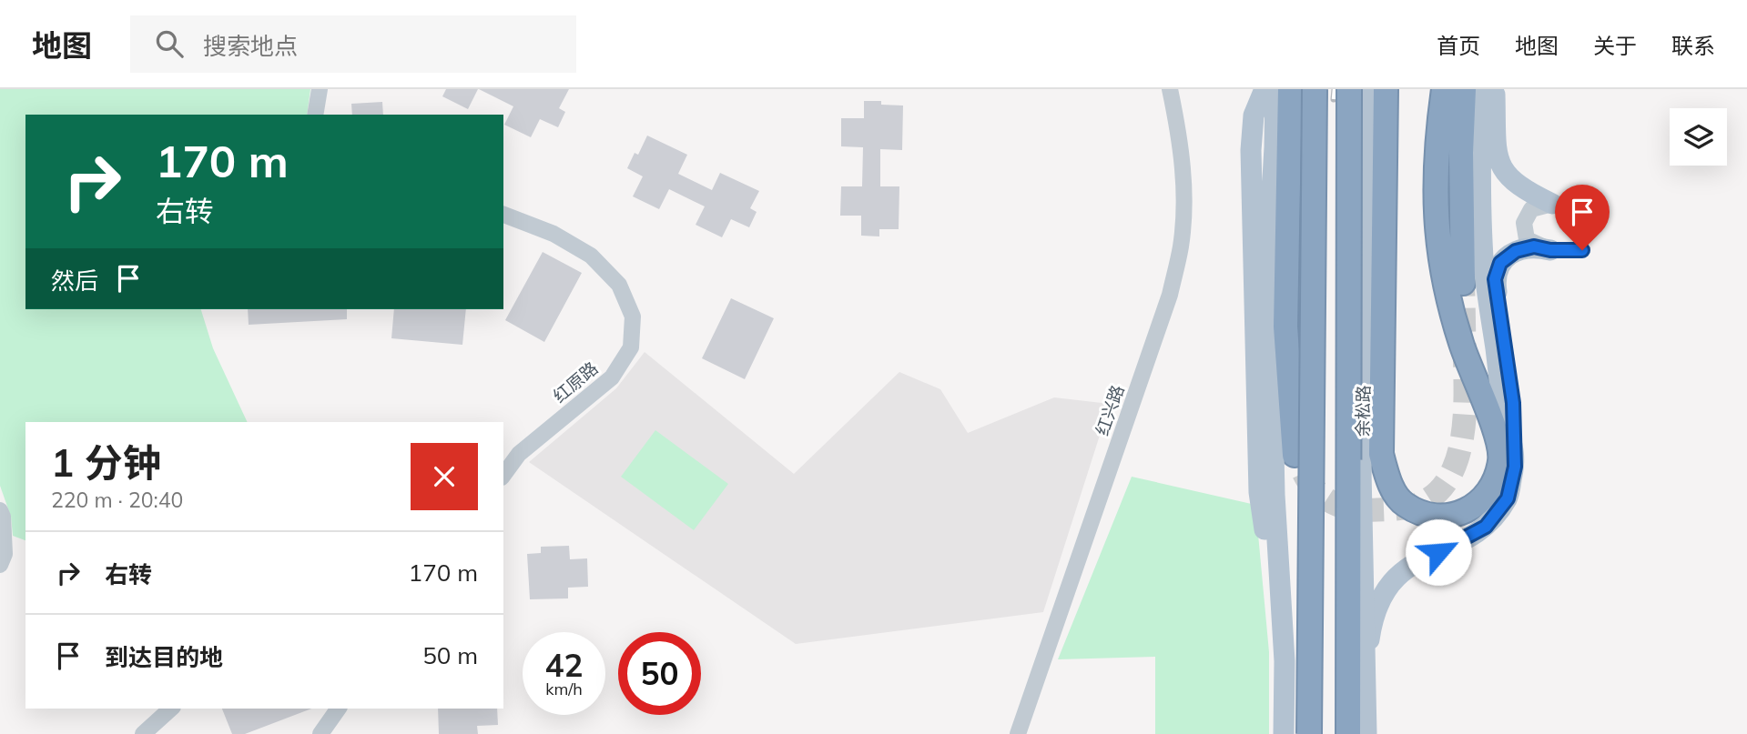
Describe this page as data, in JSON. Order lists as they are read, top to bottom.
{
  "streets": {
    "highway": ["余松路"],
    "street": ["红原路", "红兴路"]
  },
  "page": {
    "header": "地图",
    "search": "搜索地点",
    "nav": [
      "首页",
      "地图",
      "关于",
      "联系"
    ],
    "turn": ["170 m", "右转"],
    "then": "然后",
    "heading": ["1 分钟", "220 m · 20:40"],
    "list": [
      {
        "name": "右转",
        "value": "170 m"
      },
      {
        "name": "到达目的地",
        "value": "50 m"
      }
    ],
    "speed": "42 km/h",
    "limit": "50"
  }
}
